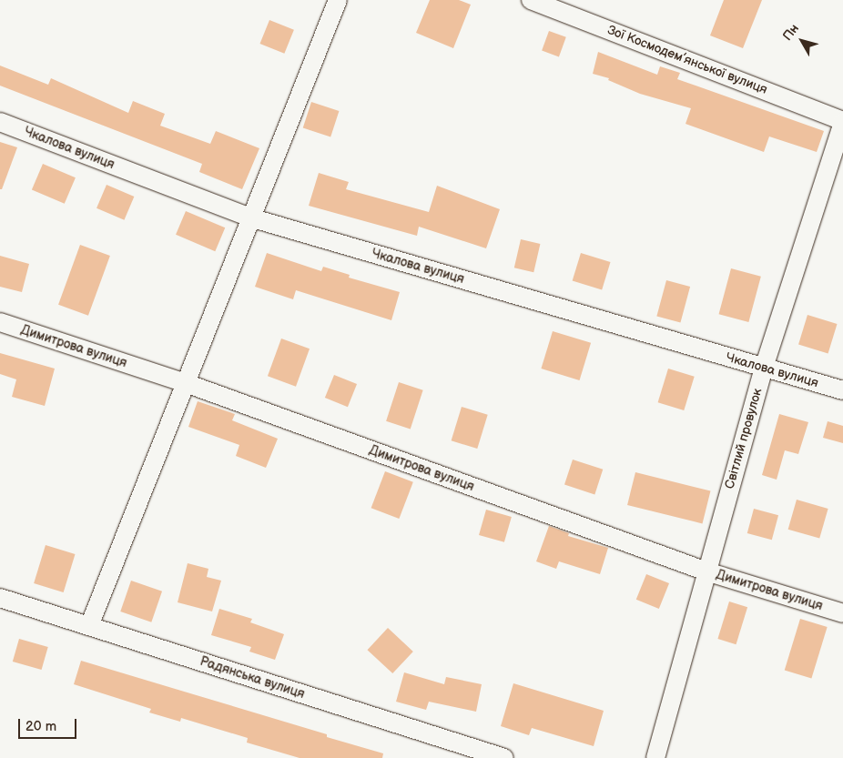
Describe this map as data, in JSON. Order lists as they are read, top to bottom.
{
  "streets": {
    "street": [
      "Зої Космодем’янської вулиця",
      "Чкалова вулиця",
      "Димитрова вулиця",
      "Світлий провулок",
      "Радянська вулиця"
    ]
  },
  "crossings": [
    ["Зої Космодем’янської вулиця", "Світлий провулок"],
    ["Чкалова вулиця", "Світлий провулок"],
    ["Димитрова вулиця", "Світлий провулок"]
  ],
  "scale_bar": "20 m",
  "north": "top left"
}
